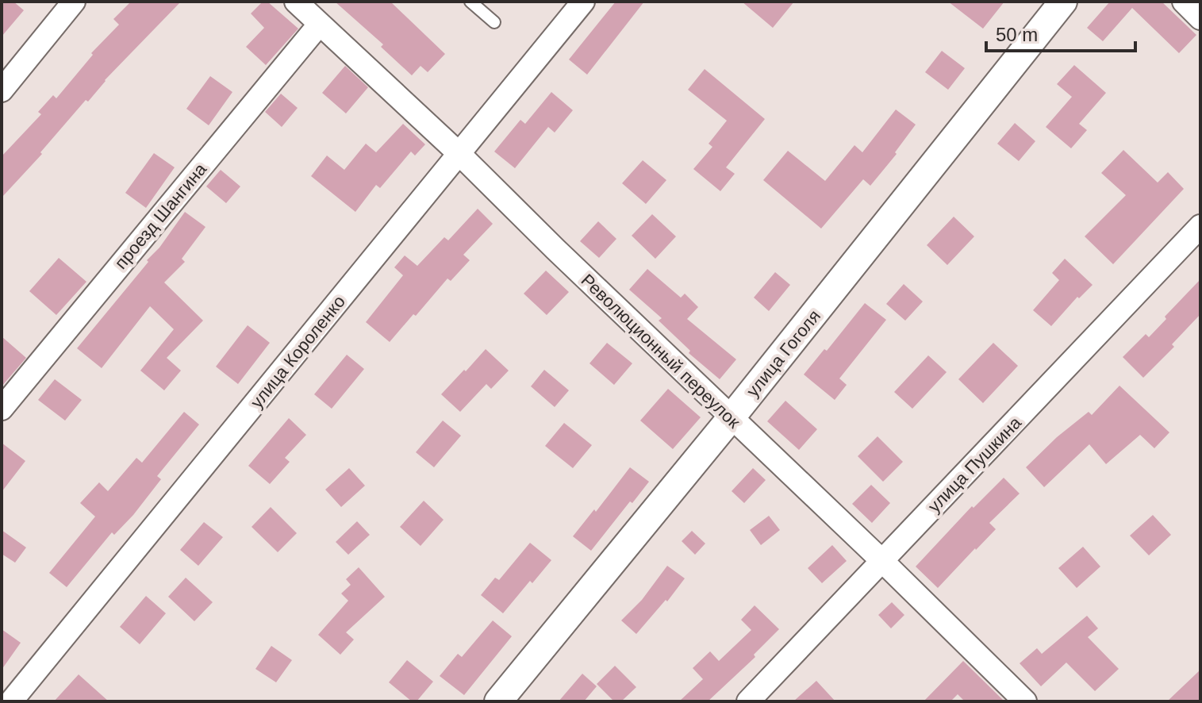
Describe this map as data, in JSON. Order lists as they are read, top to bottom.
{
  "streets": {
    "street": [
      "проезд Шангина",
      "Революционный переулок",
      "улица Короленко",
      "улица Гоголя",
      "улица Пушкина"
    ]
  },
  "crossings": [
    ["проезд Шангина", "Революционный переулок"],
    ["Революционный переулок", "улица Короленко"],
    ["Революционный переулок", "улица Гоголя"],
    ["Революционный переулок", "улица Пушкина"]
  ],
  "scale_bar": "50 m"
}
